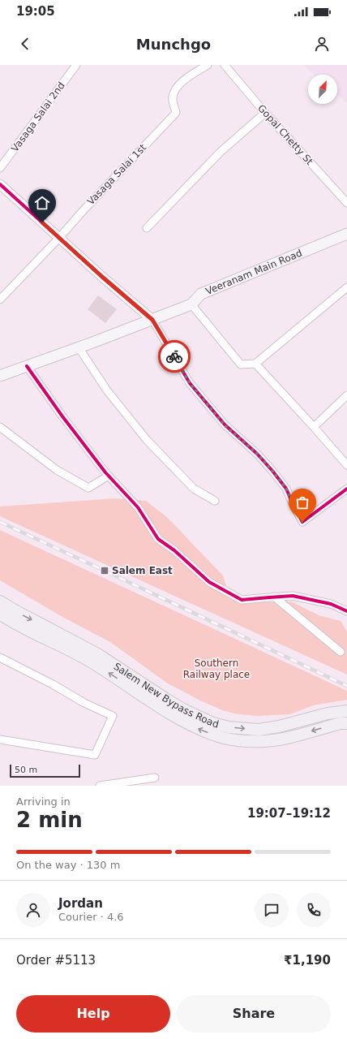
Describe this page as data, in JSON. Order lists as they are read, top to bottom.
{
  "streets": {
    "main road": ["Veeranam Main Road", "Salem New Bypass Road"],
    "street": ["Vasaga Salai 2nd", "Gopal Chetty St", "Vasaga Salai 1st"]
  },
  "parks": ["Southern Railway place"],
  "places": {
    "transit": ["Salem East"]
  },
  "scale_bar": "50 m",
  "north": "top right",
  "page": {
    "status": "19:05",
    "header": "Munchgo",
    "scale": "50 m",
    "heading": ["2 min", "Arriving in", "19:07–19:12"],
    "panel": [
      "Jordan",
      "Courier · 4.6",
      "Order #5113",
      "₹1,190"
    ],
    "bar": "On the way · 130 m",
    "buttons": ["Help", "Share"]
  }
}
